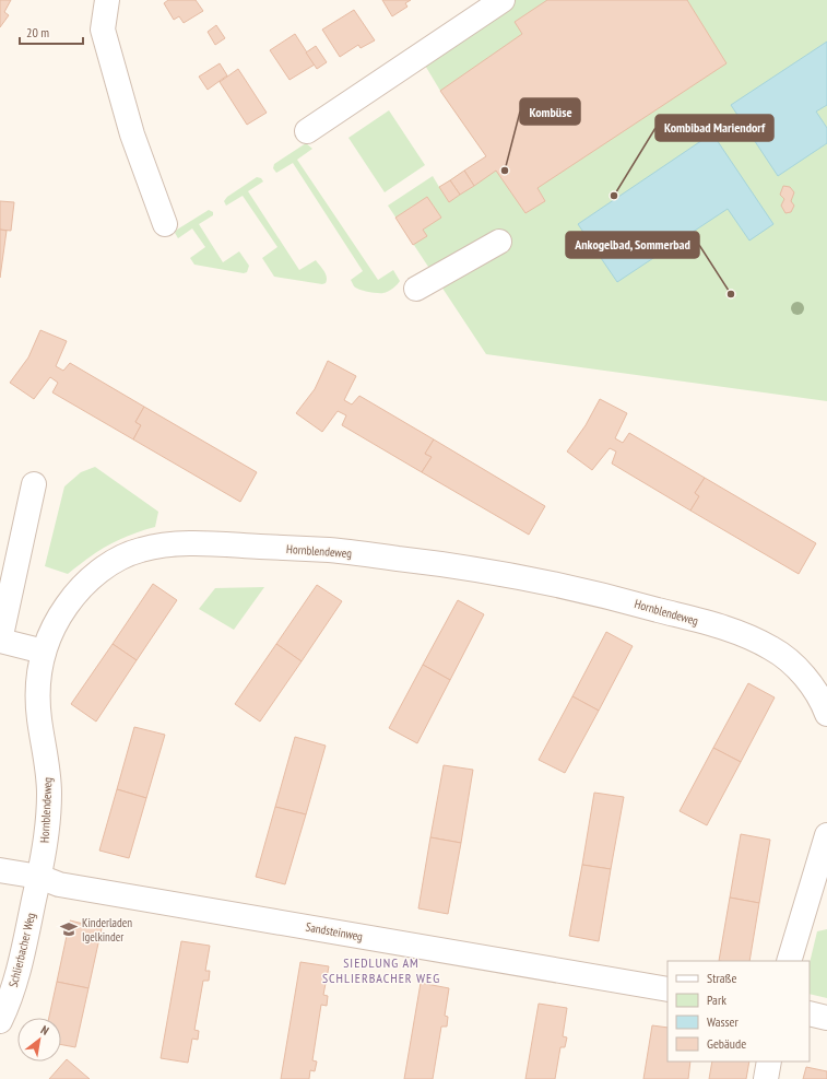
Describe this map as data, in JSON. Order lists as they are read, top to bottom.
{
  "streets": {
    "street": ["Hornblendeweg", "Sandsteinweg", "Schlierbacher Weg"]
  },
  "crossings": [
    ["Hornblendeweg", "Sandsteinweg"],
    ["Hornblendeweg", "Schlierbacher Weg"],
    ["Sandsteinweg", "Schlierbacher Weg"]
  ],
  "districts": ["SIEDLUNG AM SCHLIERBACHER WEG"],
  "places": {
    "other": ["Kombüse", "Kombibad Mariendorf", "Ankogelbad, Sommerbad"],
    "school or university": ["Kinderladen Igelkinder"]
  },
  "legend": [
    "Straße",
    "Park",
    "Wasser",
    "Gebäude"
  ],
  "scale_bar": "20 m",
  "north": "top right"
}
